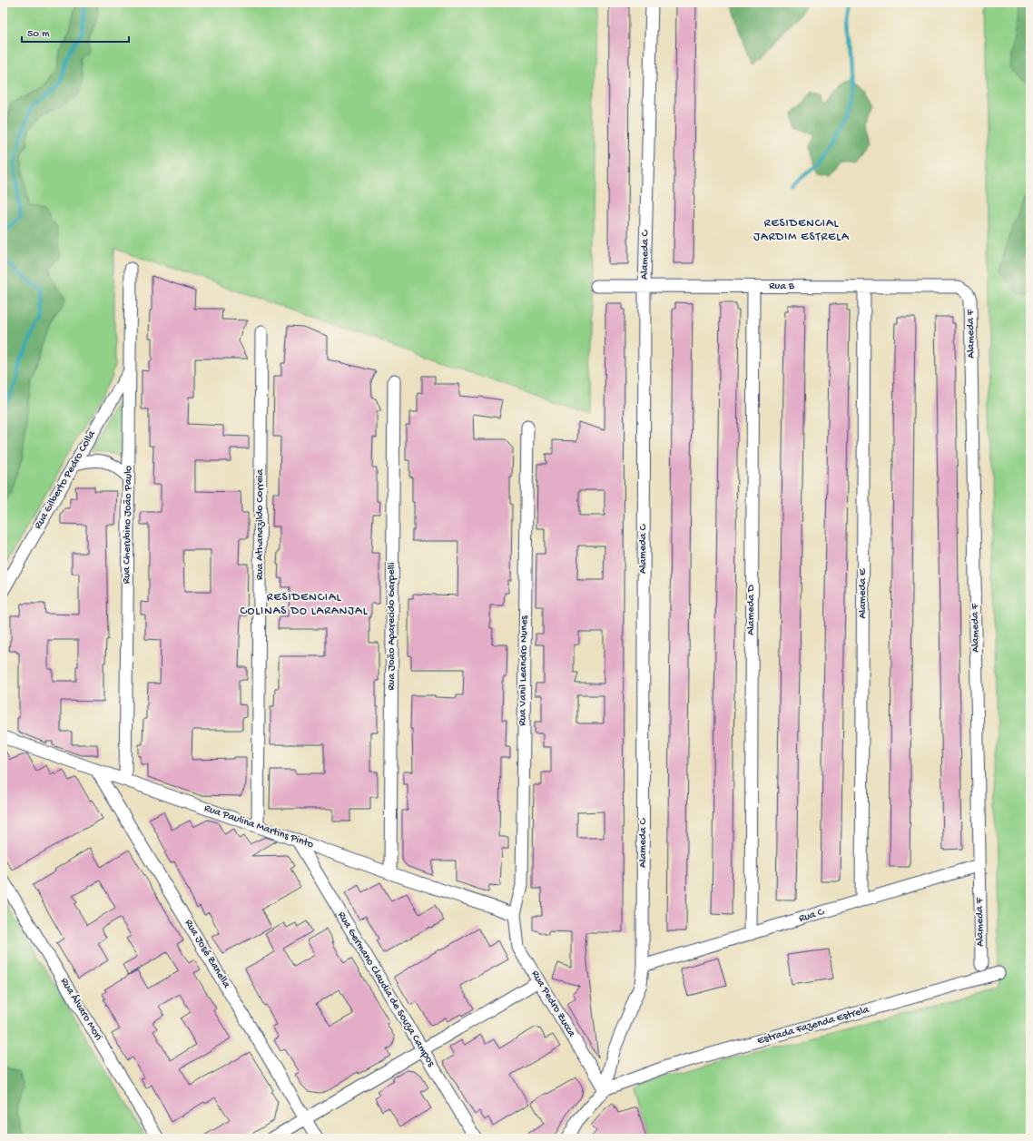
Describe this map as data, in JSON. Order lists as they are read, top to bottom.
{
  "streets": {
    "street": [
      "Alameda C",
      "Rua B",
      "Alameda F",
      "Rua Gilberto Pedro Colla",
      "Rua Cherubino João Paulo",
      "Rua Athanazildo Correia",
      "Alameda E",
      "Alameda D",
      "Rua João Aparecido Garpelli",
      "Rua Vanil Leandro Nunes",
      "Rua Paulina Martins Pinto",
      "Rua C",
      "Rua José Zanella",
      "Rua Germano Claudia de Souza Campos",
      "Rua Pedro Zucca",
      "Rua Álvaro Mori",
      "Estrada Fazenda Estrela"
    ]
  },
  "crossings": [
    ["Alameda C", "Rua B"],
    ["Alameda C", "Rua C"],
    ["Alameda C", "Rua Pedro Zucca"],
    ["Alameda C", "Estrada Fazenda Estrela"],
    ["Rua B", "Alameda F"],
    ["Rua B", "Alameda E"],
    ["Rua B", "Alameda D"],
    ["Alameda F", "Rua C"],
    ["Rua Gilberto Pedro Colla", "Rua Cherubino João Paulo"],
    ["Rua Cherubino João Paulo", "Rua Paulina Martins Pinto"],
    ["Rua Athanazildo Correia", "Rua Paulina Martins Pinto"],
    ["Alameda E", "Rua C"],
    ["Alameda D", "Rua C"],
    ["Rua João Aparecido Garpelli", "Rua Paulina Martins Pinto"],
    ["Rua Vanil Leandro Nunes", "Rua Paulina Martins Pinto"],
    ["Rua Vanil Leandro Nunes", "Rua Pedro Zucca"],
    ["Rua Paulina Martins Pinto", "Rua José Zanella"],
    ["Rua Paulina Martins Pinto", "Rua Germano Claudia de Souza Campos"],
    ["Rua Paulina Martins Pinto", "Rua Pedro Zucca"],
    ["Rua Pedro Zucca", "Estrada Fazenda Estrela"]
  ],
  "districts": ["RESIDENCIAL JARDIM ESTRELA", "RESIDENCIAL COLINAS DO LARANJAL"],
  "scale_bar": "50 m"
}
